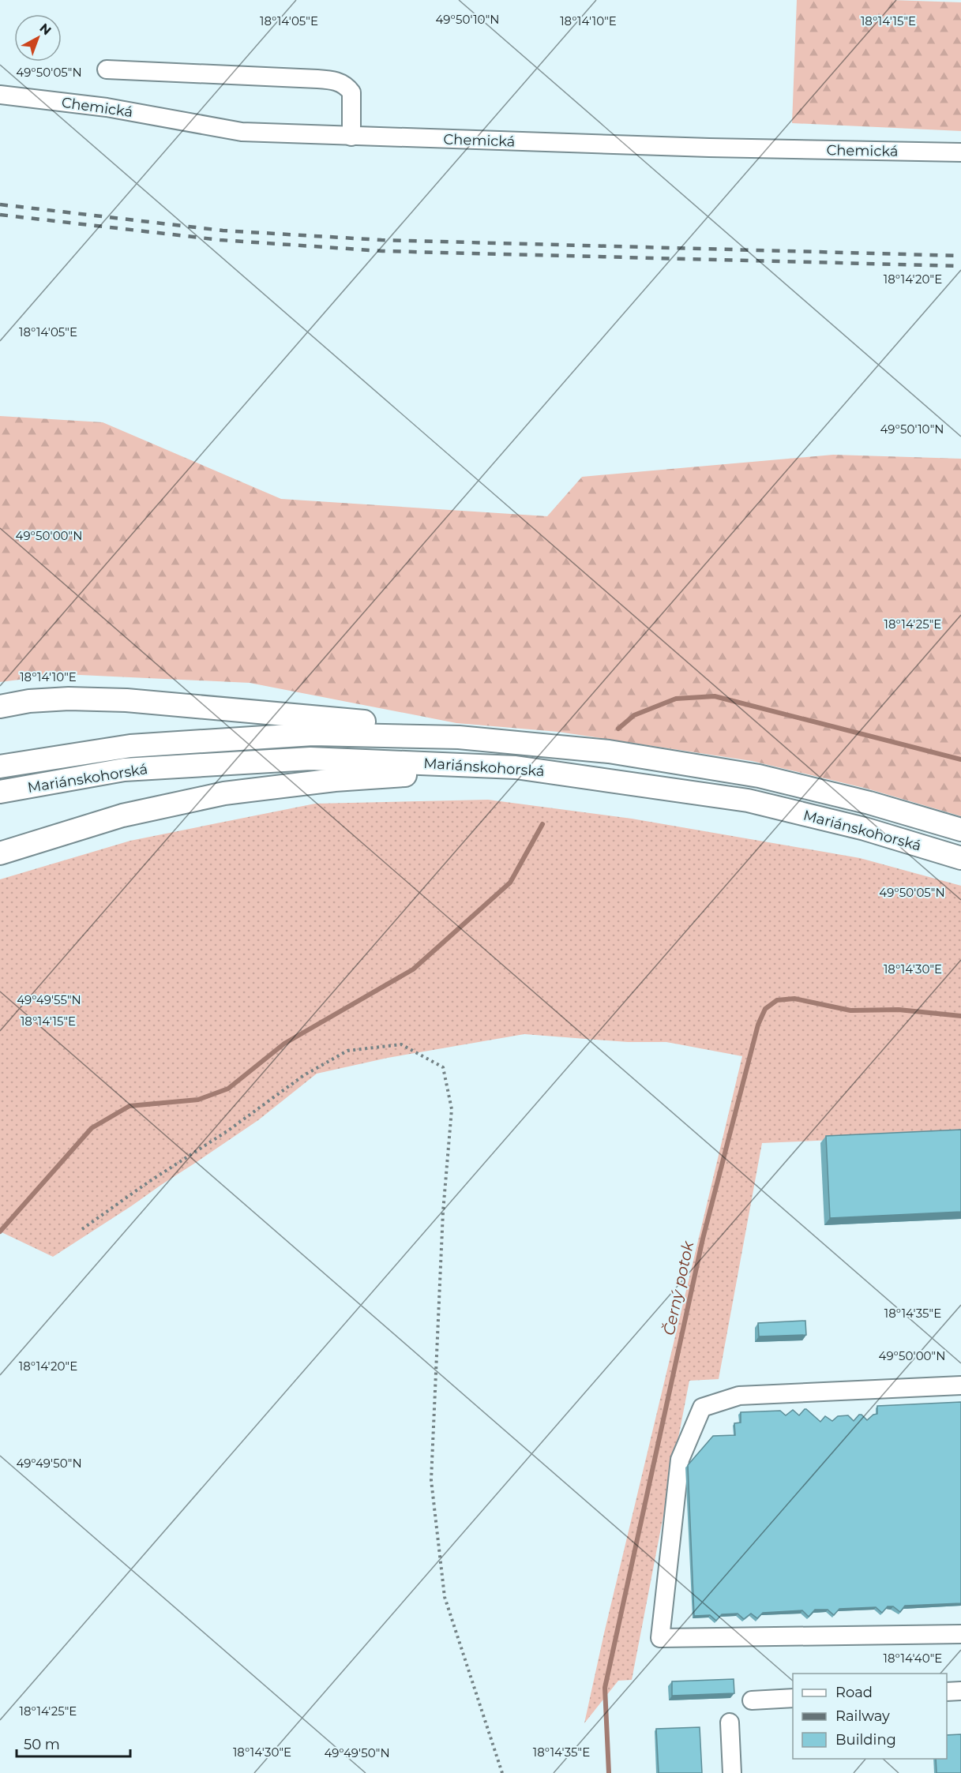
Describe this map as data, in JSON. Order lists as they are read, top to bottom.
{
  "streets": {
    "main road": ["Mariánskohorská"],
    "street": ["Chemická"]
  },
  "water": ["Černý potok"],
  "legend": ["Road", "Railway", "Building"],
  "scale_bar": "50 m",
  "north": "top right",
  "coordinates": [
    "49°50'10\"N",
    "18°14'10\"E",
    "18°14'15\"E",
    "18°14'05\"E",
    "49°50'05\"N",
    "18°14'20\"E",
    "49°50'00\"N",
    "18°14'25\"E",
    "18°14'30\"E",
    "49°49'55\"N",
    "18°14'35\"E",
    "49°49'50\"N",
    "18°14'40\"E"
  ]
}
